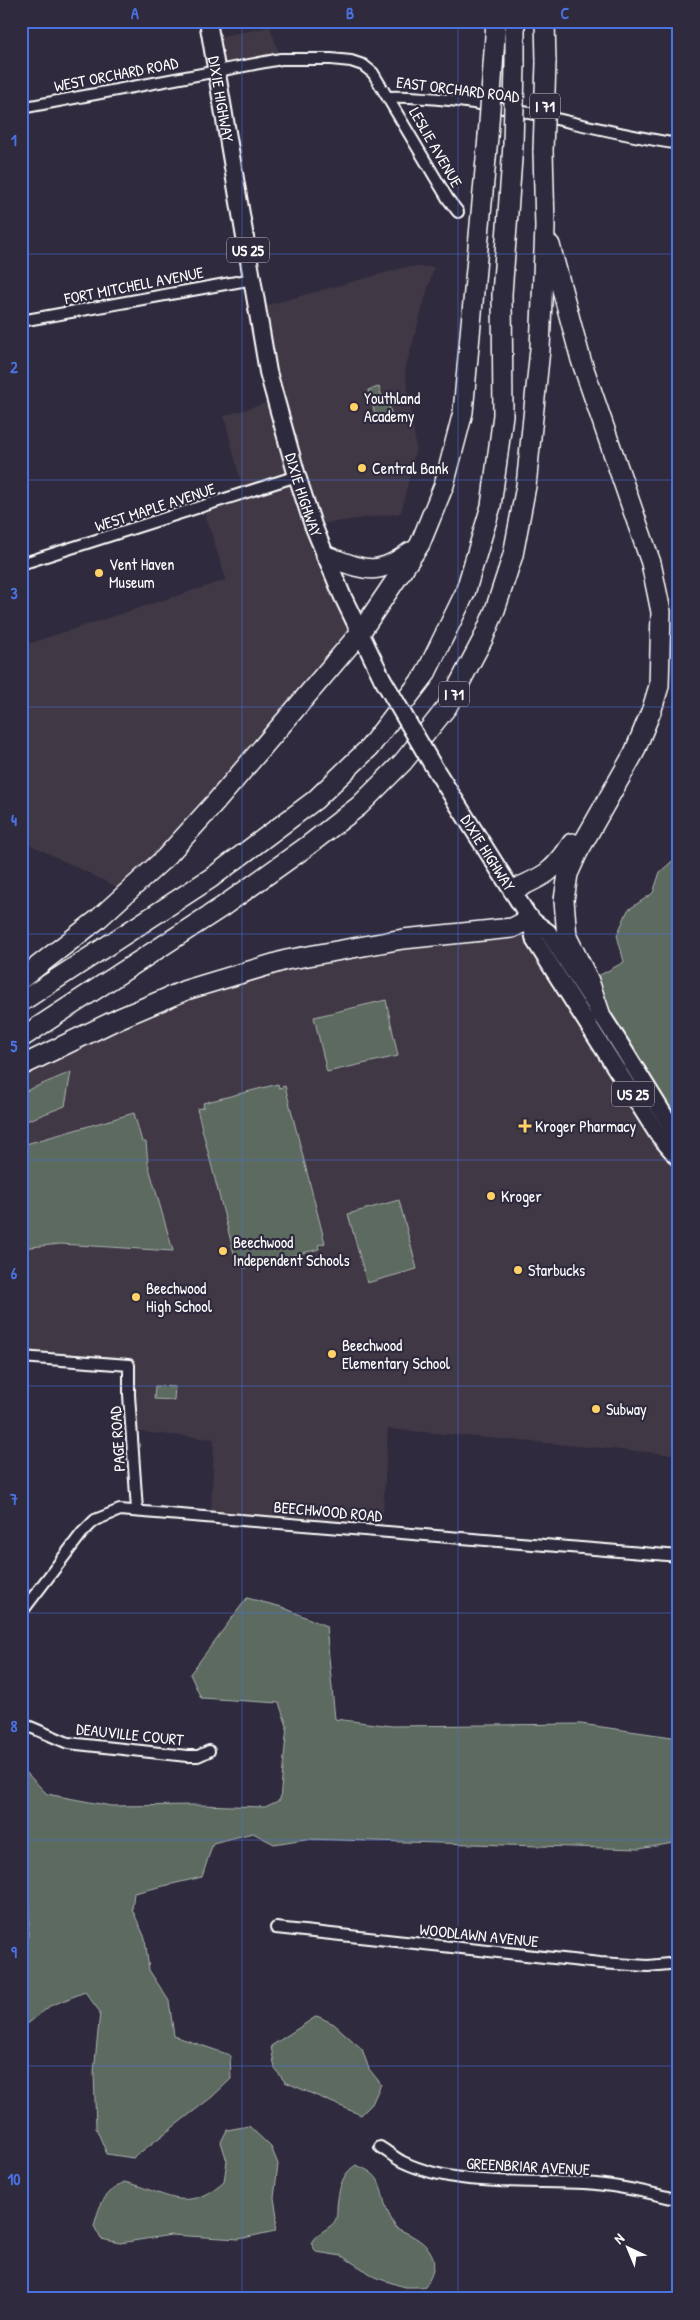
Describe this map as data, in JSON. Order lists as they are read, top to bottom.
{
  "streets": {
    "highway": ["I 71"],
    "main road": ["DIXIE HIGHWAY", "US 25"],
    "street": [
      "WEST ORCHARD ROAD",
      "EAST ORCHARD ROAD",
      "LESLIE AVENUE",
      "FORT MITCHELL AVENUE",
      "WEST MAPLE AVENUE",
      "PAGE ROAD",
      "BEECHWOOD ROAD",
      "DEAUVILLE COURT",
      "WOODLAWN AVENUE",
      "GREENBRIAR AVENUE"
    ]
  },
  "crossings": [
    ["WEST ORCHARD ROAD", "EAST ORCHARD ROAD"],
    ["WEST ORCHARD ROAD", "DIXIE HIGHWAY"],
    ["EAST ORCHARD ROAD", "DIXIE HIGHWAY"],
    ["EAST ORCHARD ROAD", "LESLIE AVENUE"],
    ["DIXIE HIGHWAY", "FORT MITCHELL AVENUE"],
    ["DIXIE HIGHWAY", "WEST MAPLE AVENUE"],
    ["PAGE ROAD", "BEECHWOOD ROAD"]
  ],
  "places": {
    "other": [
      "Youthland Academy",
      "Central Bank",
      "Vent Haven Museum",
      "Kroger",
      "Beechwood Independent Schools",
      "Starbucks",
      "Beechwood High School",
      "Beechwood Elementary School",
      "Subway"
    ],
    "health": ["Kroger Pharmacy"]
  },
  "north": "top left",
  "grid": {
    "columns": ["A", "B", "C"],
    "rows": [
      "1",
      "2",
      "3",
      "4",
      "5",
      "6",
      "7",
      "8",
      "9",
      "10"
    ]
  }
}
